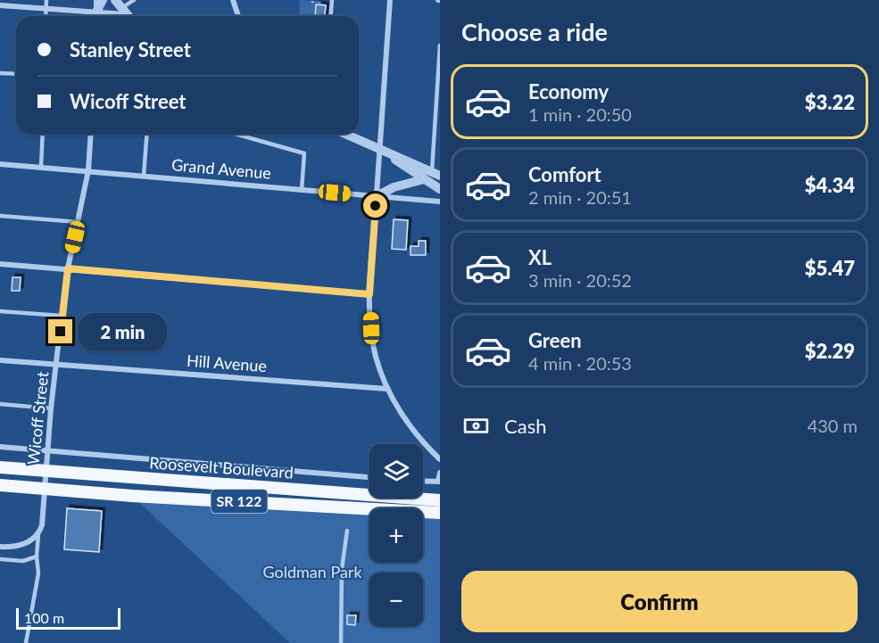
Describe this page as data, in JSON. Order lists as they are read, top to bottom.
{
  "streets": {
    "main road": ["Roosevelt Boulevard", "SR 122"],
    "street": ["Grand Avenue", "Hill Avenue", "Wicoff Street"]
  },
  "crossings": [
    ["Grand Avenue", "Wicoff Street"],
    ["Hill Avenue", "Wicoff Street"],
    ["Wicoff Street", "Roosevelt Boulevard"]
  ],
  "parks": ["Goldman Park"],
  "scale_bar": "100 m",
  "page": {
    "heading": "Choose a ride",
    "banner": ["Stanley Street", "Wicoff Street"],
    "list": [
      {
        "name": "Economy",
        "note": "1 min · 20:50",
        "value": "$3.22"
      },
      {
        "name": "Comfort",
        "note": "2 min · 20:51",
        "value": "$4.34"
      },
      {
        "name": "XL",
        "note": "3 min · 20:52",
        "value": "$5.47"
      },
      {
        "name": "Green",
        "note": "4 min · 20:53",
        "value": "$2.29"
      }
    ],
    "bubble": "2 min",
    "pay": ["Cash", "430 m"],
    "map_buttons": ["+", "−"],
    "buttons": "Confirm",
    "scale": "100 m"
  }
}
